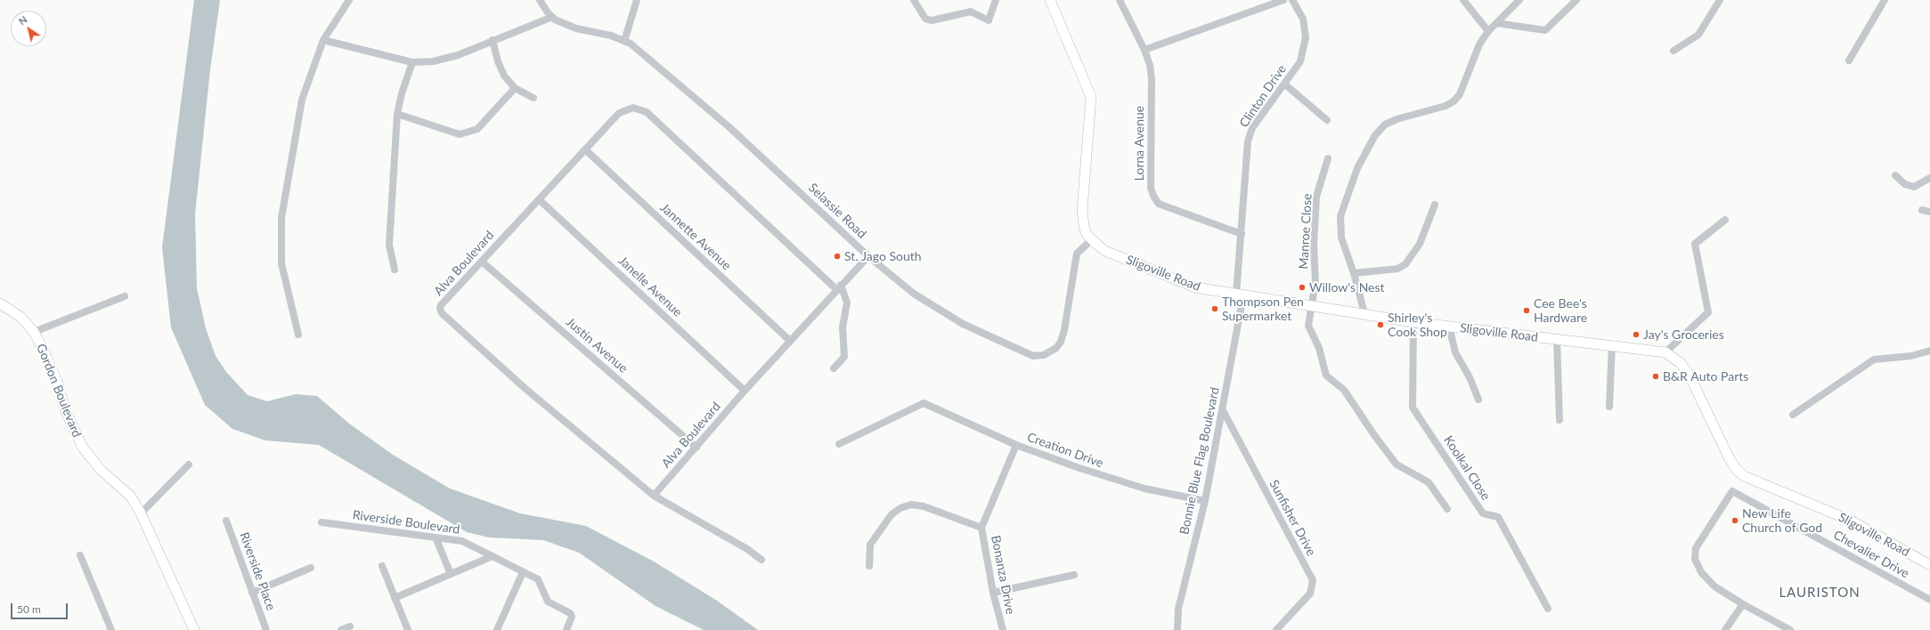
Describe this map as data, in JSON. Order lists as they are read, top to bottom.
{
  "streets": {
    "street": [
      "Clinton Drive",
      "Lorna Avenue",
      "Selassie Road",
      "Manroe Close",
      "Jannette Avenue",
      "Alva Boulevard",
      "Sligoville Road",
      "Janelle Avenue",
      "Justin Avenue",
      "Gordon Boulevard",
      "Creation Drive",
      "Bonnie Blue Flag Boulevard",
      "Koolkal Close",
      "Sunfisher Drive",
      "Riverside Boulevard",
      "Chevalier Drive",
      "Riverside Place",
      "Bonanza Drive"
    ]
  },
  "crossings": [
    ["Clinton Drive", "Lorna Avenue"],
    ["Clinton Drive", "Sligoville Road"],
    ["Clinton Drive", "Bonnie Blue Flag Boulevard"],
    ["Selassie Road", "Alva Boulevard"],
    ["Selassie Road", "Sligoville Road"],
    ["Manroe Close", "Sligoville Road"],
    ["Jannette Avenue", "Alva Boulevard"],
    ["Alva Boulevard", "Janelle Avenue"],
    ["Alva Boulevard", "Justin Avenue"],
    ["Sligoville Road", "Bonnie Blue Flag Boulevard"],
    ["Sligoville Road", "Koolkal Close"],
    ["Creation Drive", "Bonnie Blue Flag Boulevard"],
    ["Creation Drive", "Bonanza Drive"],
    ["Bonnie Blue Flag Boulevard", "Sunfisher Drive"]
  ],
  "districts": ["LAURISTON"],
  "places": [
    "St. Jago South",
    "Willow's Nest",
    "Thompson Pen Supermarket",
    "Cee Bee's Hardware",
    "Shirley's Cook Shop",
    "Jay's Groceries",
    "B&R Auto Parts",
    "New Life Church of God"
  ],
  "scale_bar": "50 m",
  "north": "top left"
}
